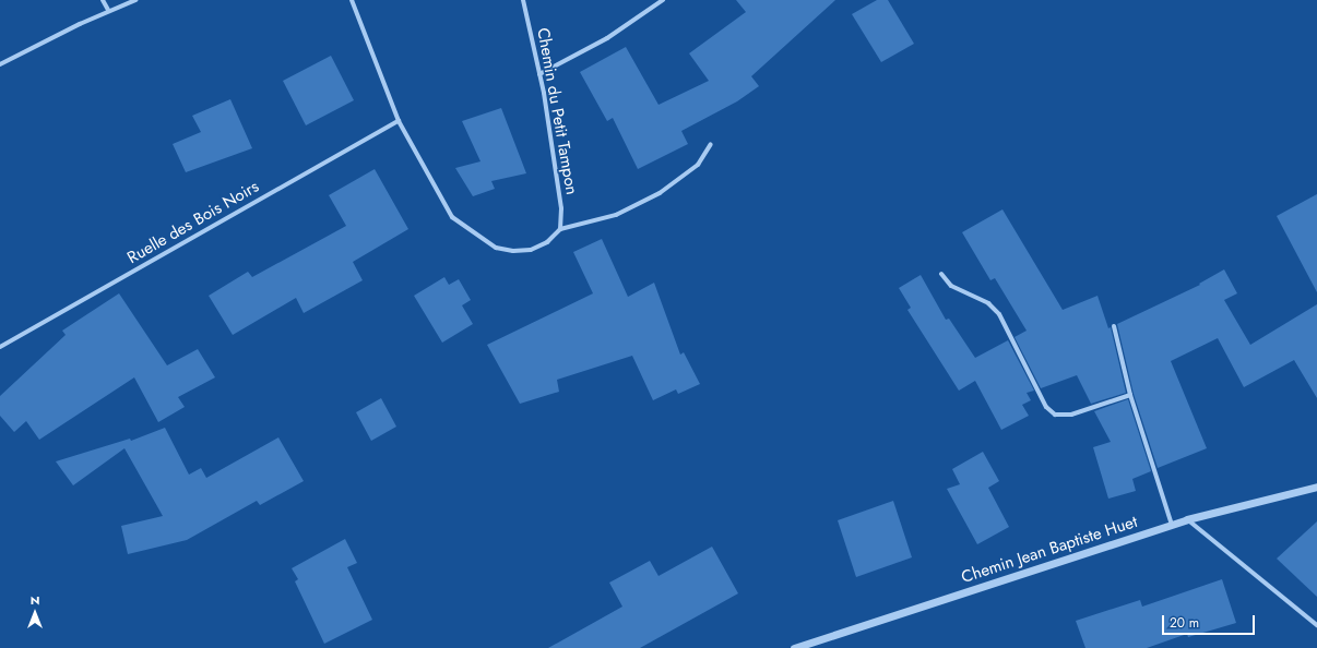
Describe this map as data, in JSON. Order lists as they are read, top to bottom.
{
  "streets": {
    "street": ["Chemin du Petit Tampon", "Ruelle des Bois Noirs", "Chemin Jean Baptiste Huet"]
  },
  "scale_bar": "20 m",
  "north": "top"
}
